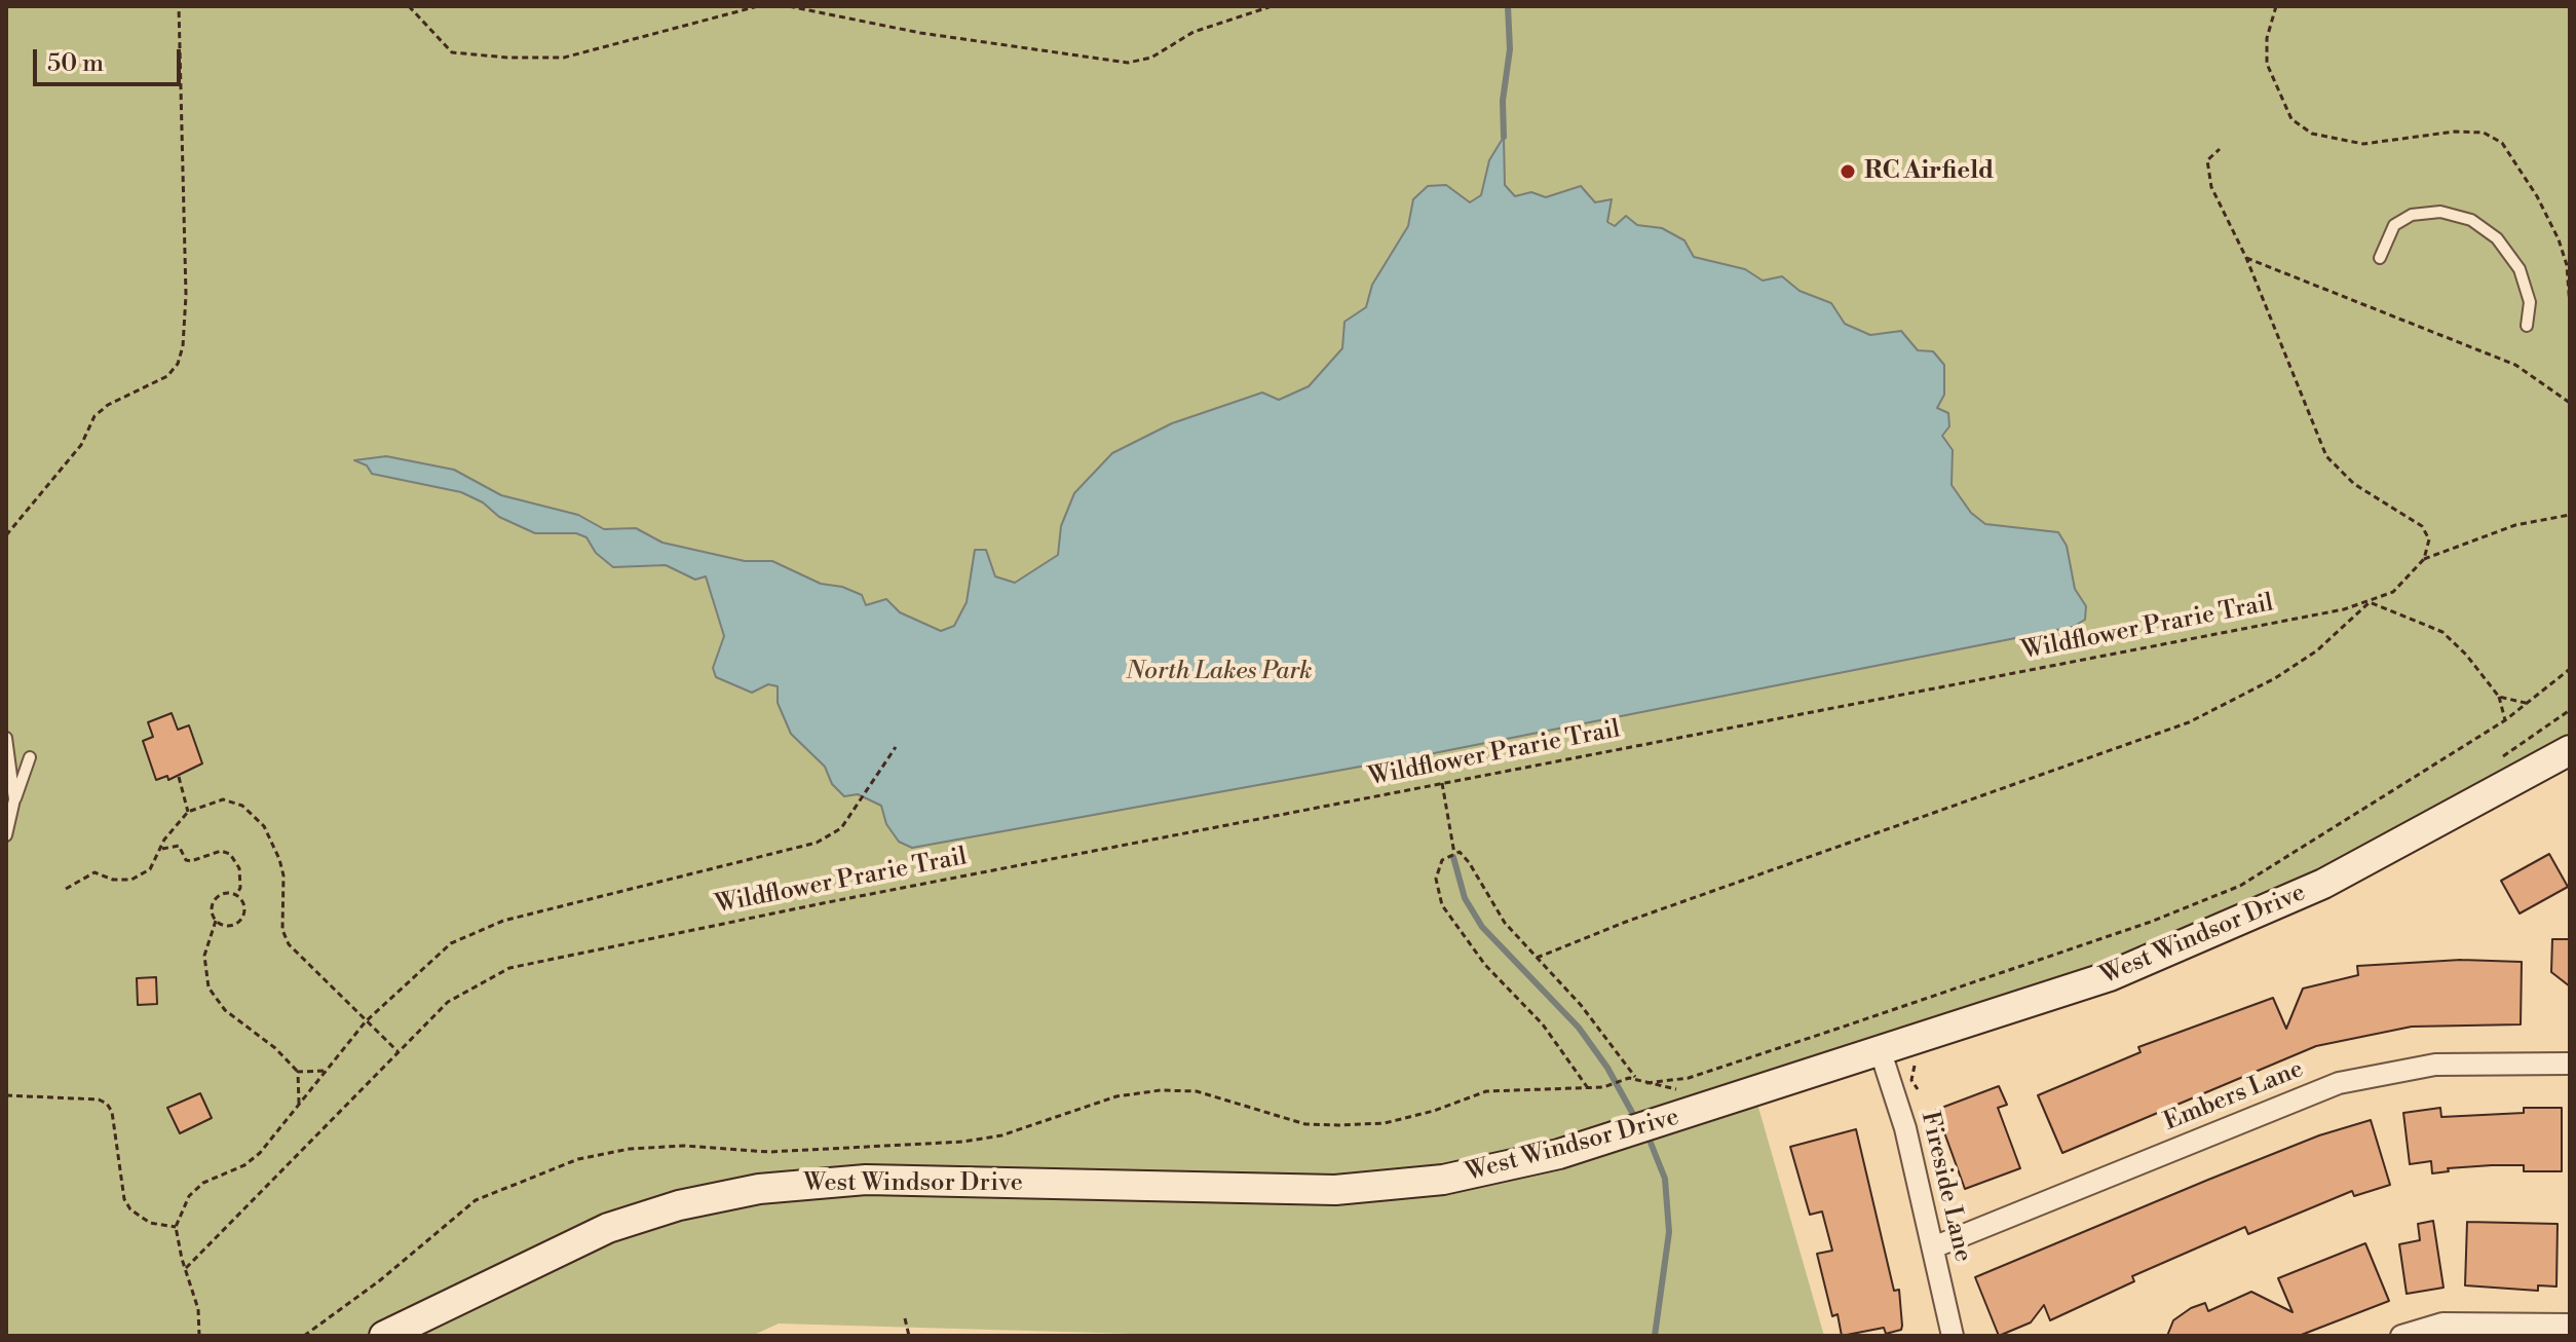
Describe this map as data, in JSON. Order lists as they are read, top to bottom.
{
  "streets": {
    "street": ["West Windsor Drive", "Embers Lane", "Fireside Lane"],
    "path": ["Wildflower Prarie Trail"]
  },
  "crossings": [
    ["West Windsor Drive", "Fireside Lane"],
    ["Embers Lane", "Fireside Lane"]
  ],
  "parks": ["North Lakes Park"],
  "places": ["RC Airfield"],
  "scale_bar": "50 m"
}
